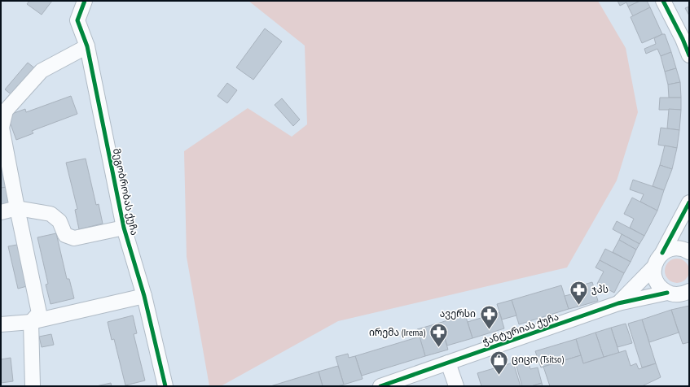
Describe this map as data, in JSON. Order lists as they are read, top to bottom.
{
  "streets": {
    "street": ["მეგობრობას ქუჩა", "ჭანტურიას ქუჩა"]
  },
  "places": {
    "pharmacy": ["ჯპს", "ავერსი", "ირემა (Irema)"],
    "shop": ["ციცო (Tsitso)"]
  }
}
